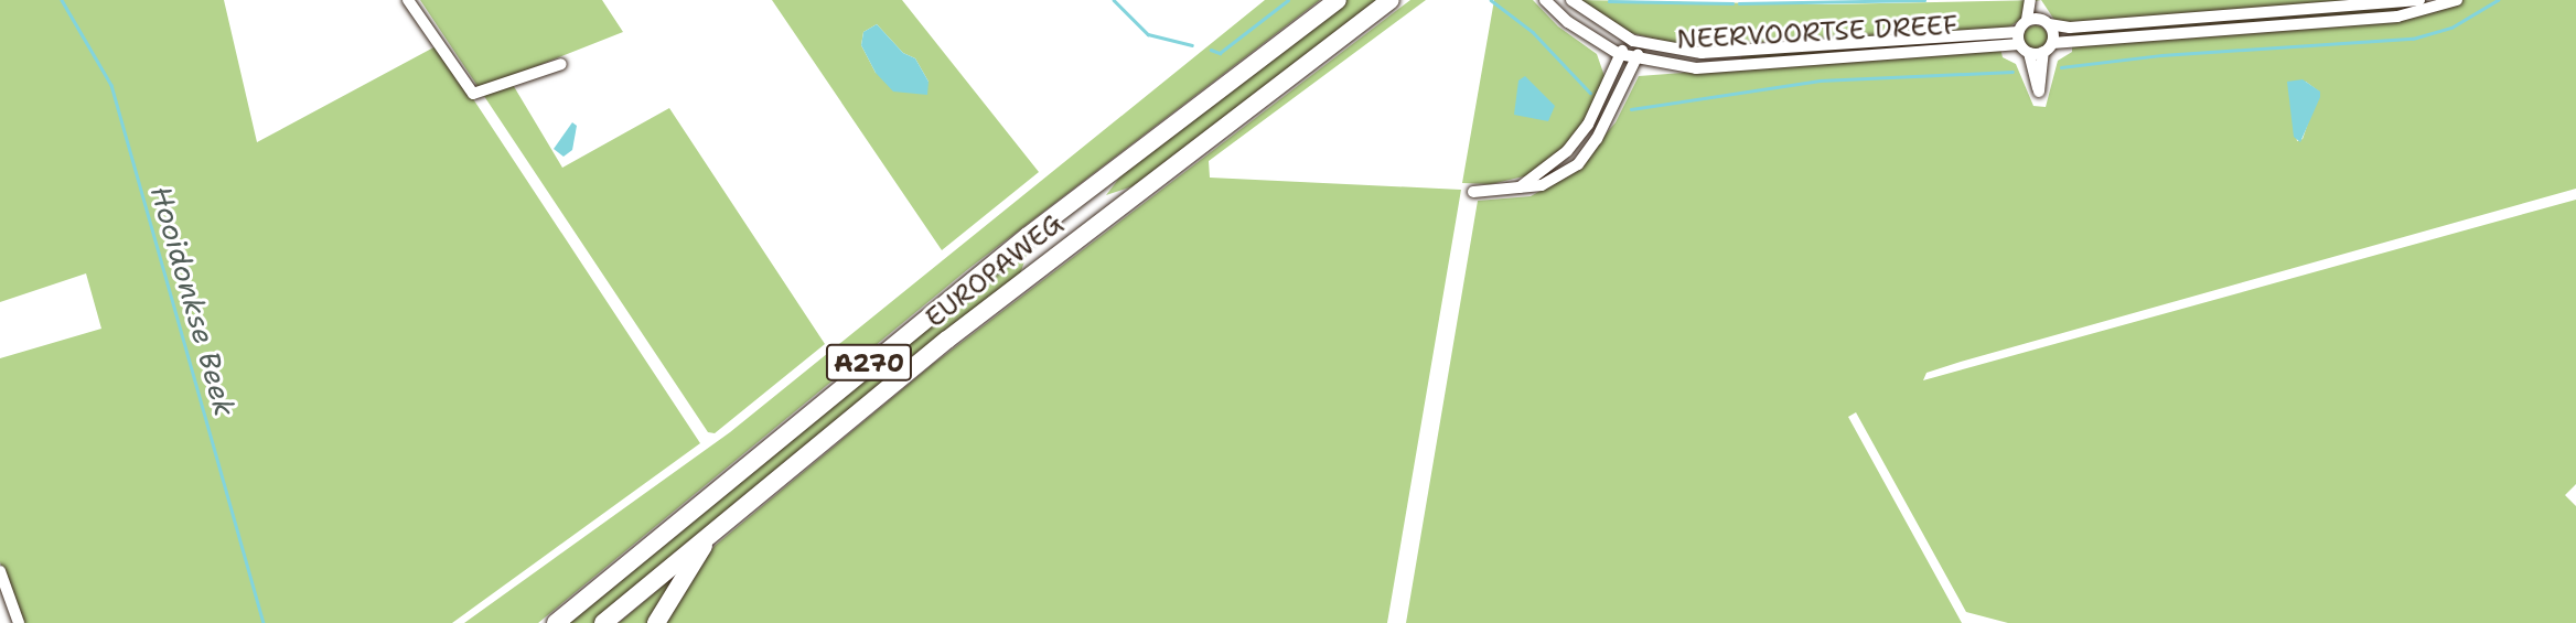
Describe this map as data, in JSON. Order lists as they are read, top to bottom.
{
  "streets": {
    "highway": ["EUROPAWEG", "A270"],
    "street": ["NEERVOORTSE DREEF"]
  },
  "crossings": [
    ["EUROPAWEG", "A270"]
  ],
  "water": ["Hooidonkse Beek"]
}
